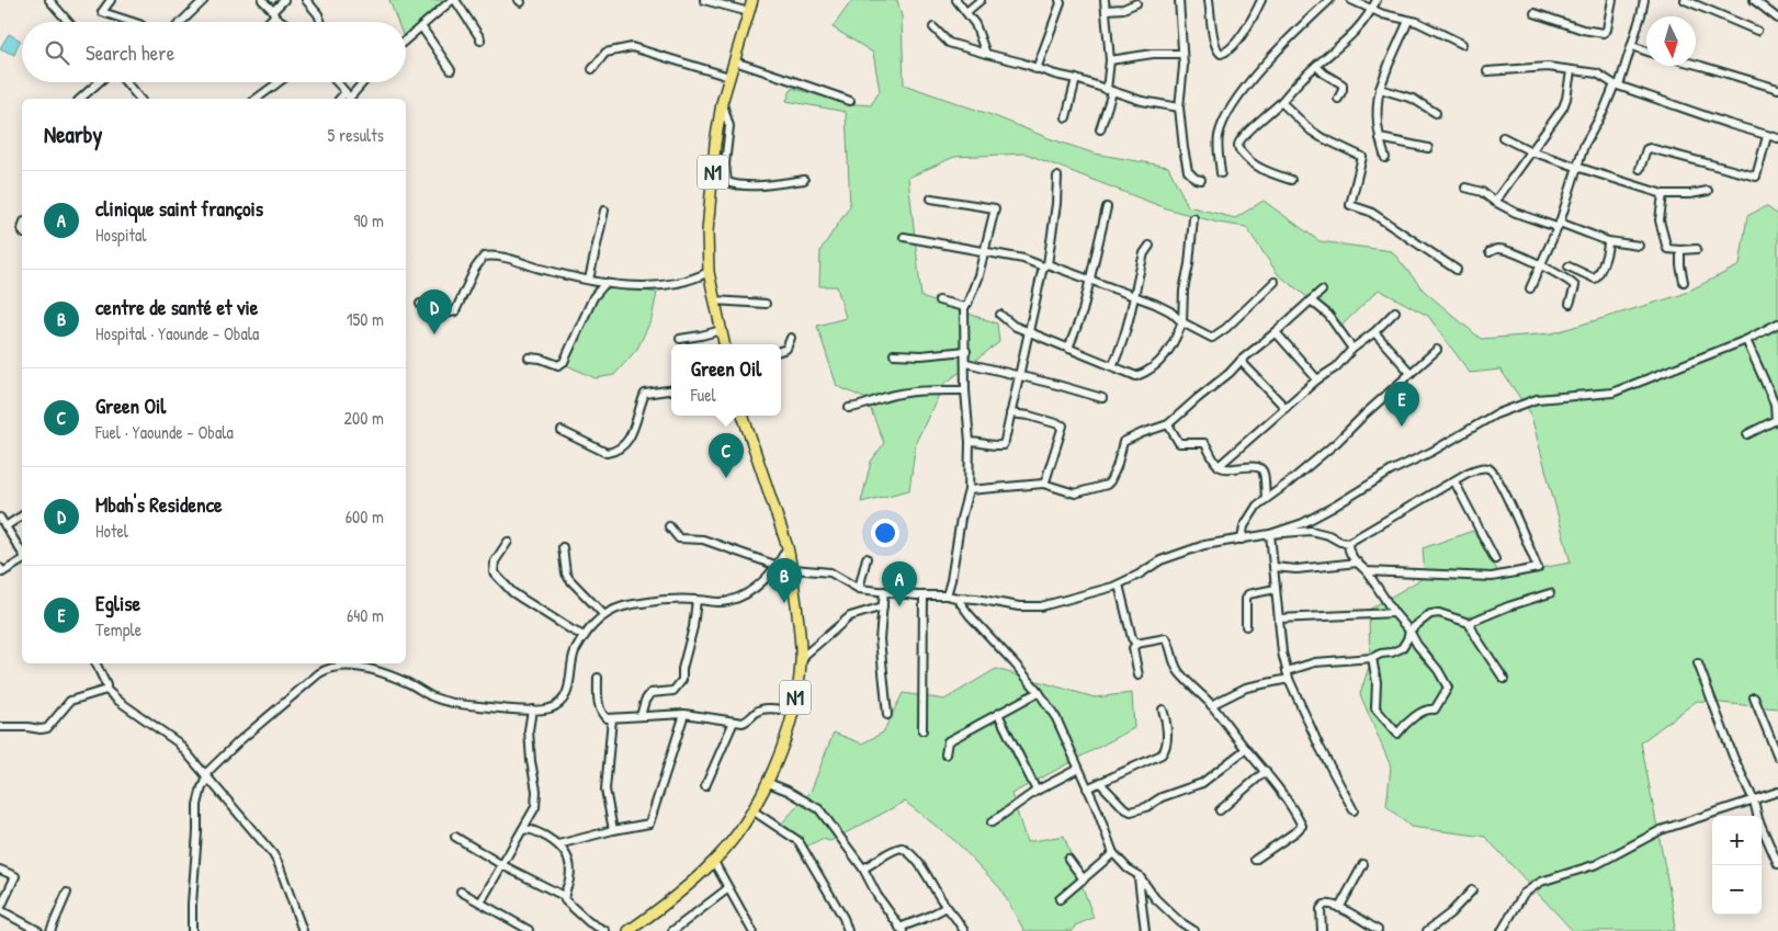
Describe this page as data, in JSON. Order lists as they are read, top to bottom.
{
  "streets": {
    "highway": ["N1"]
  },
  "north": "bottom",
  "page": {
    "search": "Search here",
    "heading": ["Nearby", "5 results"],
    "list": [
      {
        "mark": "A",
        "name": "clinique saint françois",
        "note": "Hospital",
        "value": "90 m"
      },
      {
        "mark": "B",
        "name": "centre de santé et vie",
        "note": "Hospital · Yaounde - Obala",
        "value": "150 m"
      },
      {
        "mark": "C",
        "name": "Green Oil",
        "note": "Fuel · Yaounde - Obala",
        "value": "200 m"
      },
      {
        "mark": "D",
        "name": "Mbah's Residence",
        "note": "Hotel",
        "value": "600 m"
      },
      {
        "mark": "E",
        "name": "Eglise",
        "note": "Temple",
        "value": "640 m"
      }
    ],
    "pins": [
      "D",
      "E",
      "C",
      "B",
      "A"
    ],
    "popup": ["Green Oil", "Fuel"],
    "map_buttons": ["+", "−"]
  }
}
